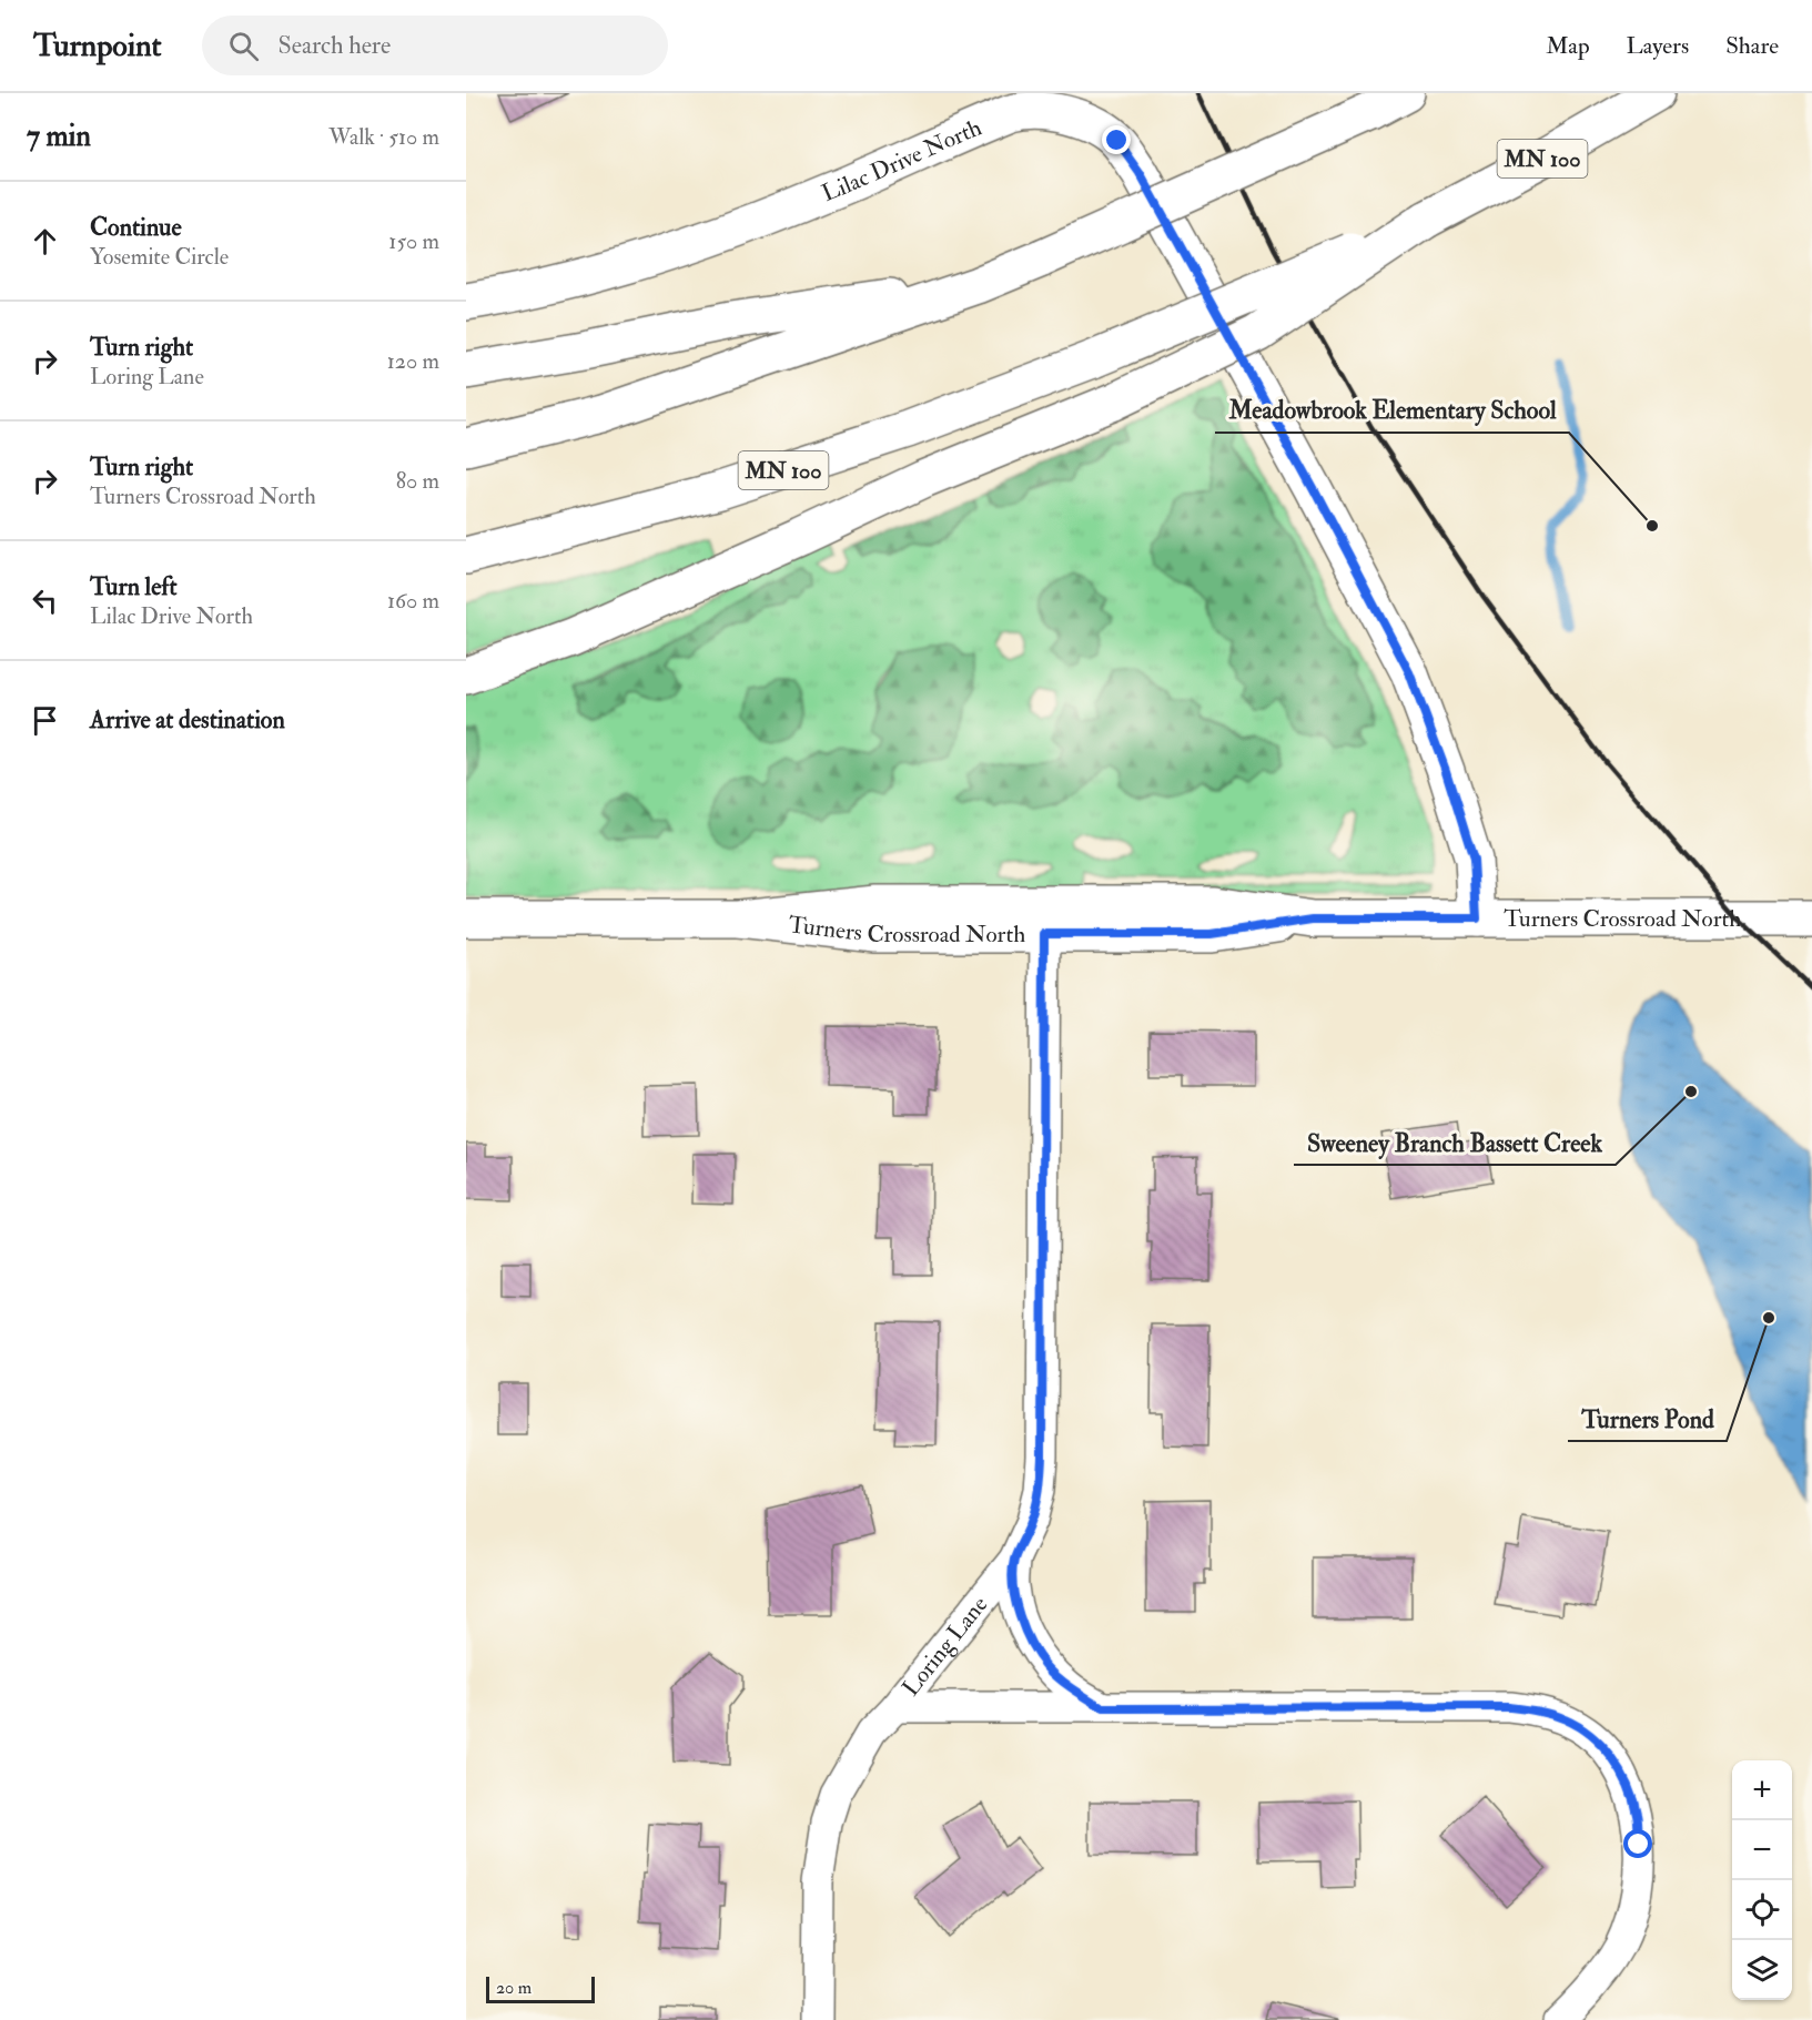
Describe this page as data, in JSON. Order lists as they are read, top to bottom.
{
  "streets": {
    "main road": ["MN 100", "Lilac Drive North", "Turners Crossroad North"],
    "street": ["Loring Lane"]
  },
  "crossings": [
    ["Lilac Drive North", "Turners Crossroad North"],
    ["Turners Crossroad North", "Loring Lane"]
  ],
  "places": ["Meadowbrook Elementary School", "Sweeney Branch Bassett Creek", "Turners Pond"],
  "scale_bar": "20 m",
  "page": {
    "header": "Turnpoint",
    "search": "Search here",
    "nav": ["Map", "Layers", "Share"],
    "heading": ["7 min", "Walk · 510 m"],
    "list": [
      ["Continue", "Yosemite Circle", "150 m"],
      ["Turn right", "Loring Lane", "120 m"],
      ["Turn right", "Turners Crossroad North", "80 m"],
      ["Turn left", "Lilac Drive North", "160 m"],
      "Arrive at destination"
    ],
    "map_buttons": ["+", "−"],
    "scale": "20 m"
  }
}
